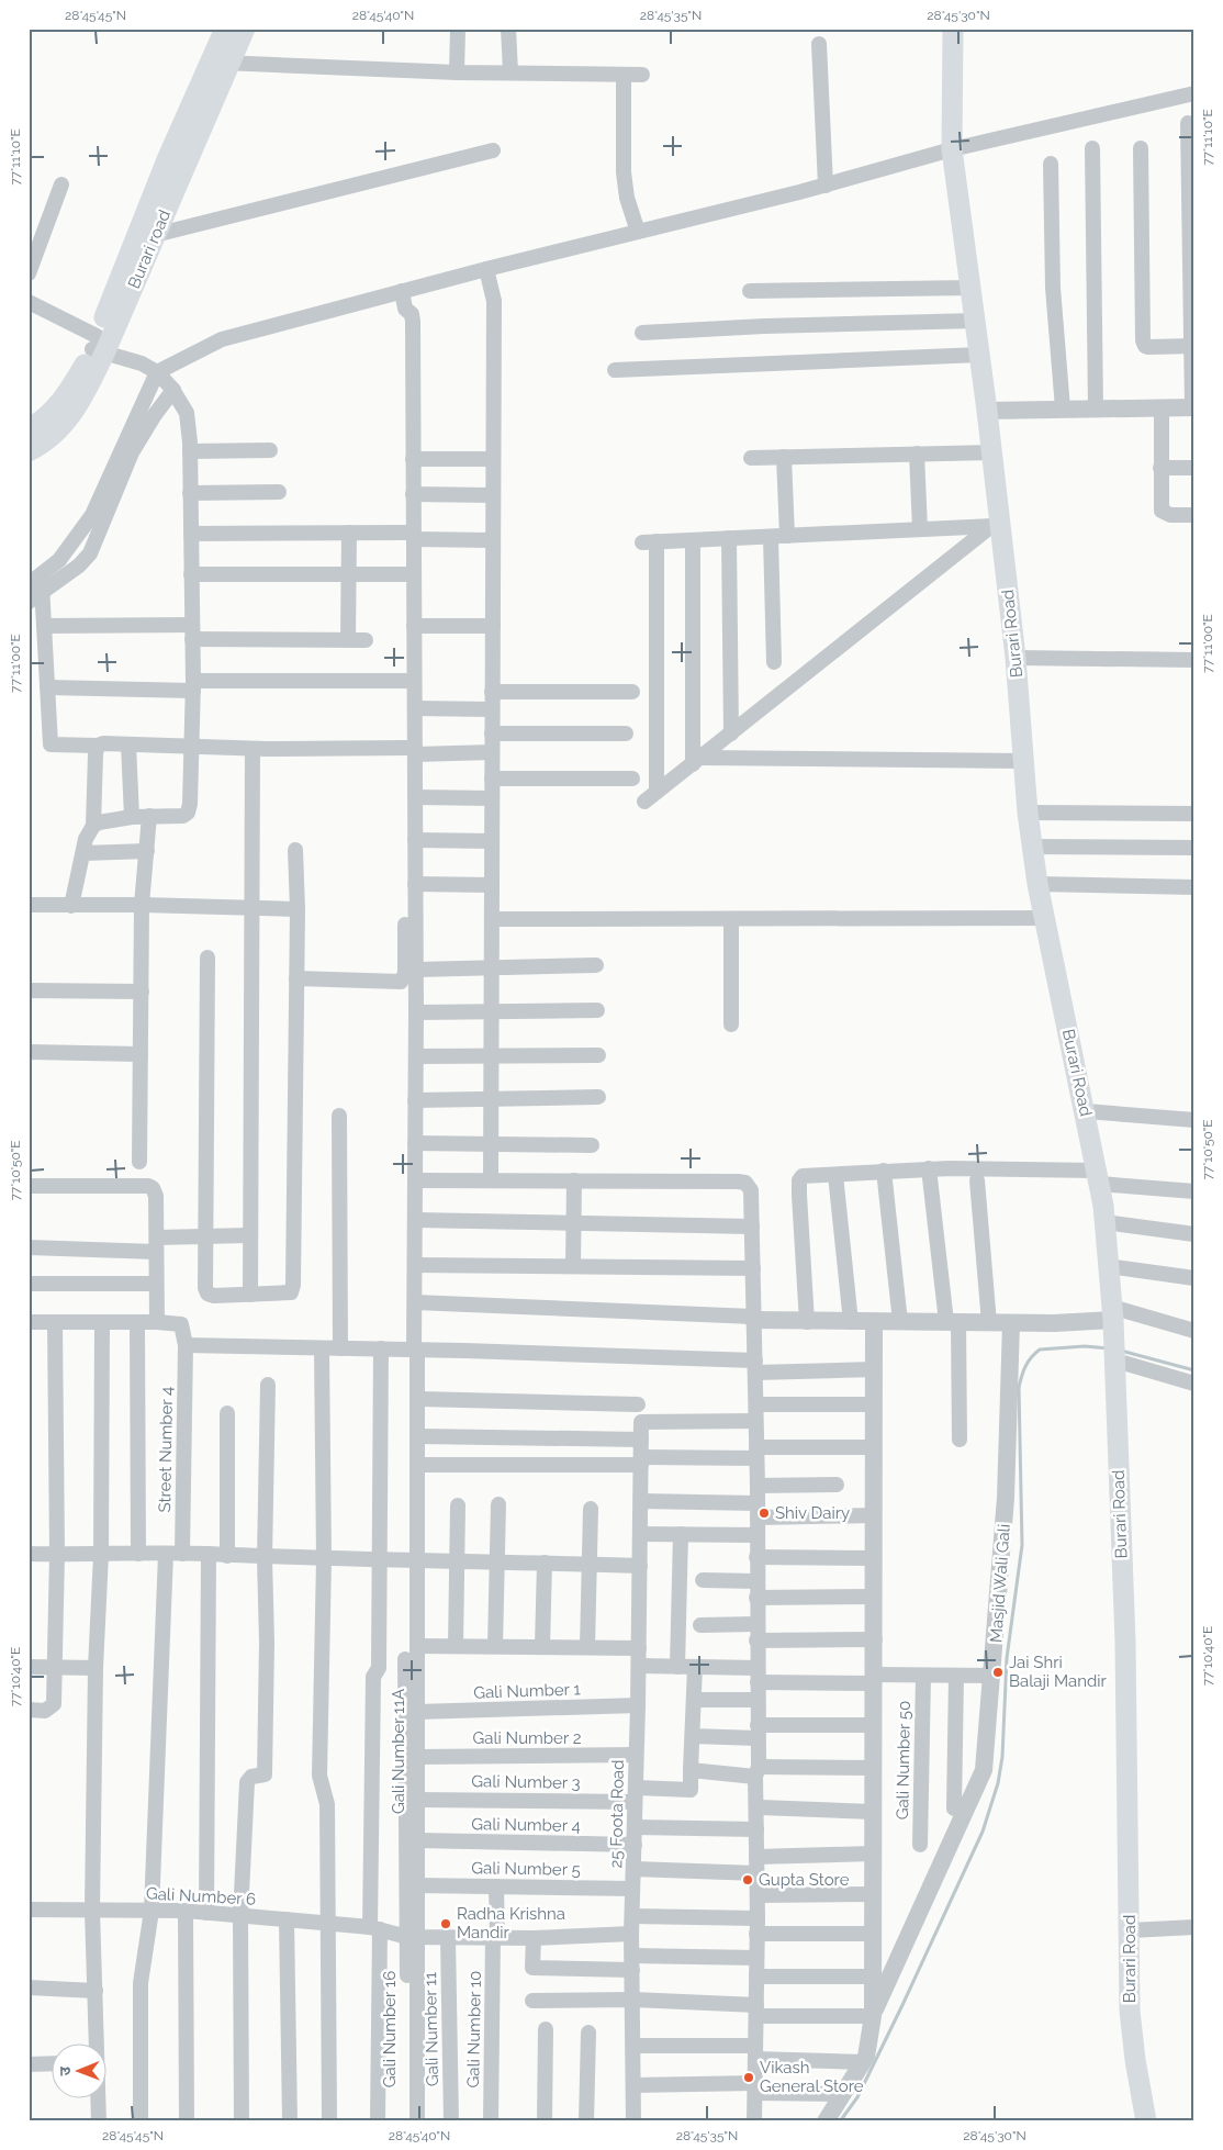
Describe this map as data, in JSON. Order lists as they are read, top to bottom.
{
  "streets": {
    "main road": ["Burari road", "Burari Road"],
    "street": [
      "Street Number 4",
      "Masjid Wali Gali",
      "Gali Number 1",
      "Gali Number 2",
      "Gali Number 11A",
      "Gali Number 50",
      "Gali Number 3",
      "25 Foota Road",
      "Gali Number 4",
      "Gali Number 5",
      "Gali Number 6",
      "Gali Number 16",
      "Gali Number 11",
      "Gali Number 10"
    ]
  },
  "crossings": [
    ["Gali Number 1", "Gali Number 11A"],
    ["Gali Number 1", "25 Foota Road"],
    ["Gali Number 2", "Gali Number 11A"],
    ["Gali Number 2", "25 Foota Road"],
    ["Gali Number 11A", "Gali Number 3"],
    ["Gali Number 11A", "Gali Number 4"],
    ["Gali Number 11A", "Gali Number 5"],
    ["Gali Number 11A", "Gali Number 6"],
    ["Gali Number 11A", "Gali Number 16"],
    ["Gali Number 3", "25 Foota Road"],
    ["25 Foota Road", "Gali Number 4"],
    ["25 Foota Road", "Gali Number 5"],
    ["25 Foota Road", "Gali Number 6"],
    ["Gali Number 5", "Gali Number 10"],
    ["Gali Number 6", "Gali Number 16"],
    ["Gali Number 6", "Gali Number 11"],
    ["Gali Number 6", "Gali Number 10"]
  ],
  "places": [
    "Shiv Dairy",
    "Jai Shri Balaji Mandir",
    "Gupta Store",
    "Radha Krishna Mandir",
    "Vikash General Store"
  ],
  "north": "left",
  "coordinates": [
    "28°45'45\"N",
    "28°45'40\"N",
    "28°45'35\"N",
    "28°45'30\"N",
    "77°11'10\"E",
    "77°11'00\"E",
    "77°10'50\"E",
    "77°10'40\"E"
  ]
}
